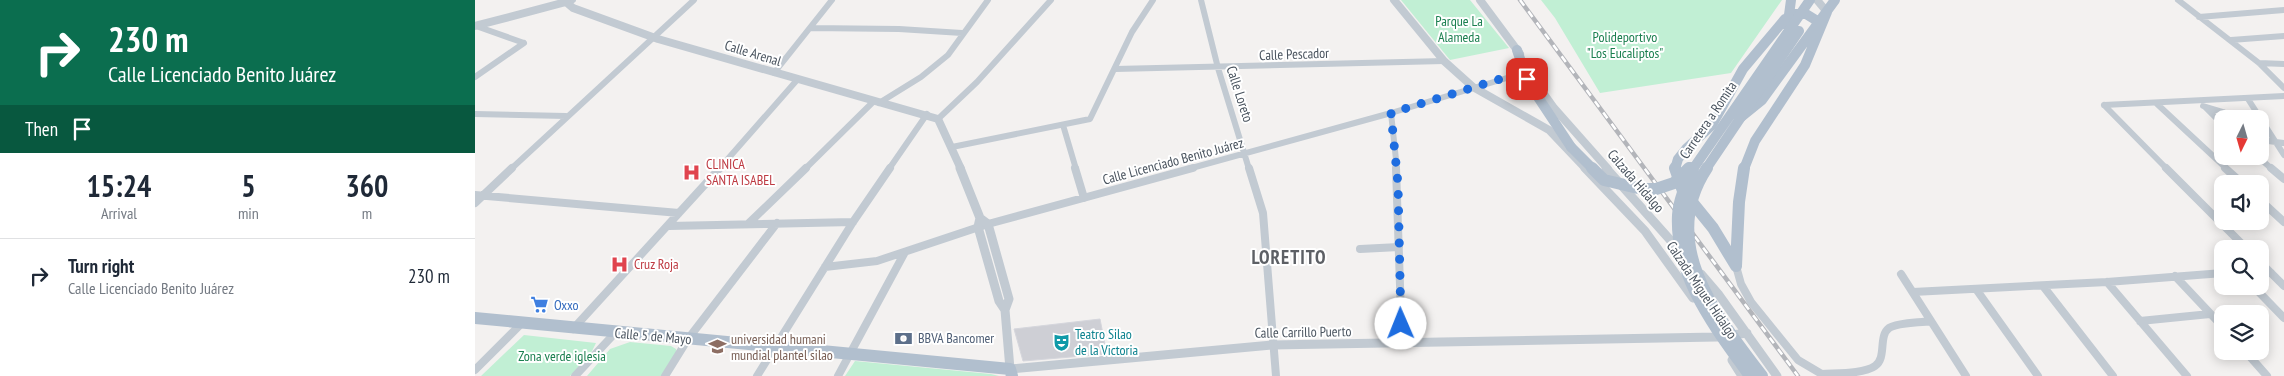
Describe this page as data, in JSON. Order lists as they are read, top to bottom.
{
  "streets": {
    "main road": ["Carretera a Romita", "Calle 5 de Mayo"],
    "street": [
      "Calle Arenal",
      "Calle Pescador",
      "Calle Loreto",
      "Calle Licenciado Benito Juárez",
      "Calzada Hidalgo",
      "Calzada Miguel Hidalgo",
      "Calle Carrillo Puerto"
    ]
  },
  "crossings": [
    ["Calle Pescador", "Calle Loreto"],
    ["Calle Pescador", "Calzada Miguel Hidalgo"],
    ["Calle Loreto", "Calle Licenciado Benito Juárez"],
    ["Calle Loreto", "Calle Carrillo Puerto"],
    ["Calle Licenciado Benito Juárez", "Calzada Miguel Hidalgo"],
    ["Calzada Hidalgo", "Calle Carrillo Puerto"],
    ["Calzada Miguel Hidalgo", "Calle Carrillo Puerto"],
    ["Calle Carrillo Puerto", "Calle 5 de Mayo"]
  ],
  "districts": ["LORETITO"],
  "parks": ["Parque La Alameda", "Polideportivo \"Los Eucaliptos\"", "Zona verde iglesia"],
  "places": {
    "hospital": ["CLINICA SANTA ISABEL", "Cruz Roja"],
    "supermarket": ["Oxxo"],
    "bank": ["BBVA Bancomer"],
    "theatre": ["Teatro Silao de la Victoria"],
    "school or university": ["universidad humani mundial plantel silao"]
  },
  "north": "bottom",
  "page": {
    "turn": ["230 m", "Calle Licenciado Benito Juárez"],
    "then": "Then",
    "eta": [
      "15:24",
      "Arrival",
      "5",
      "min",
      "360",
      "m"
    ],
    "list": [
      {
        "name": "Turn right",
        "note": "Calle Licenciado Benito Juárez",
        "value": "230 m"
      }
    ]
  }
}
